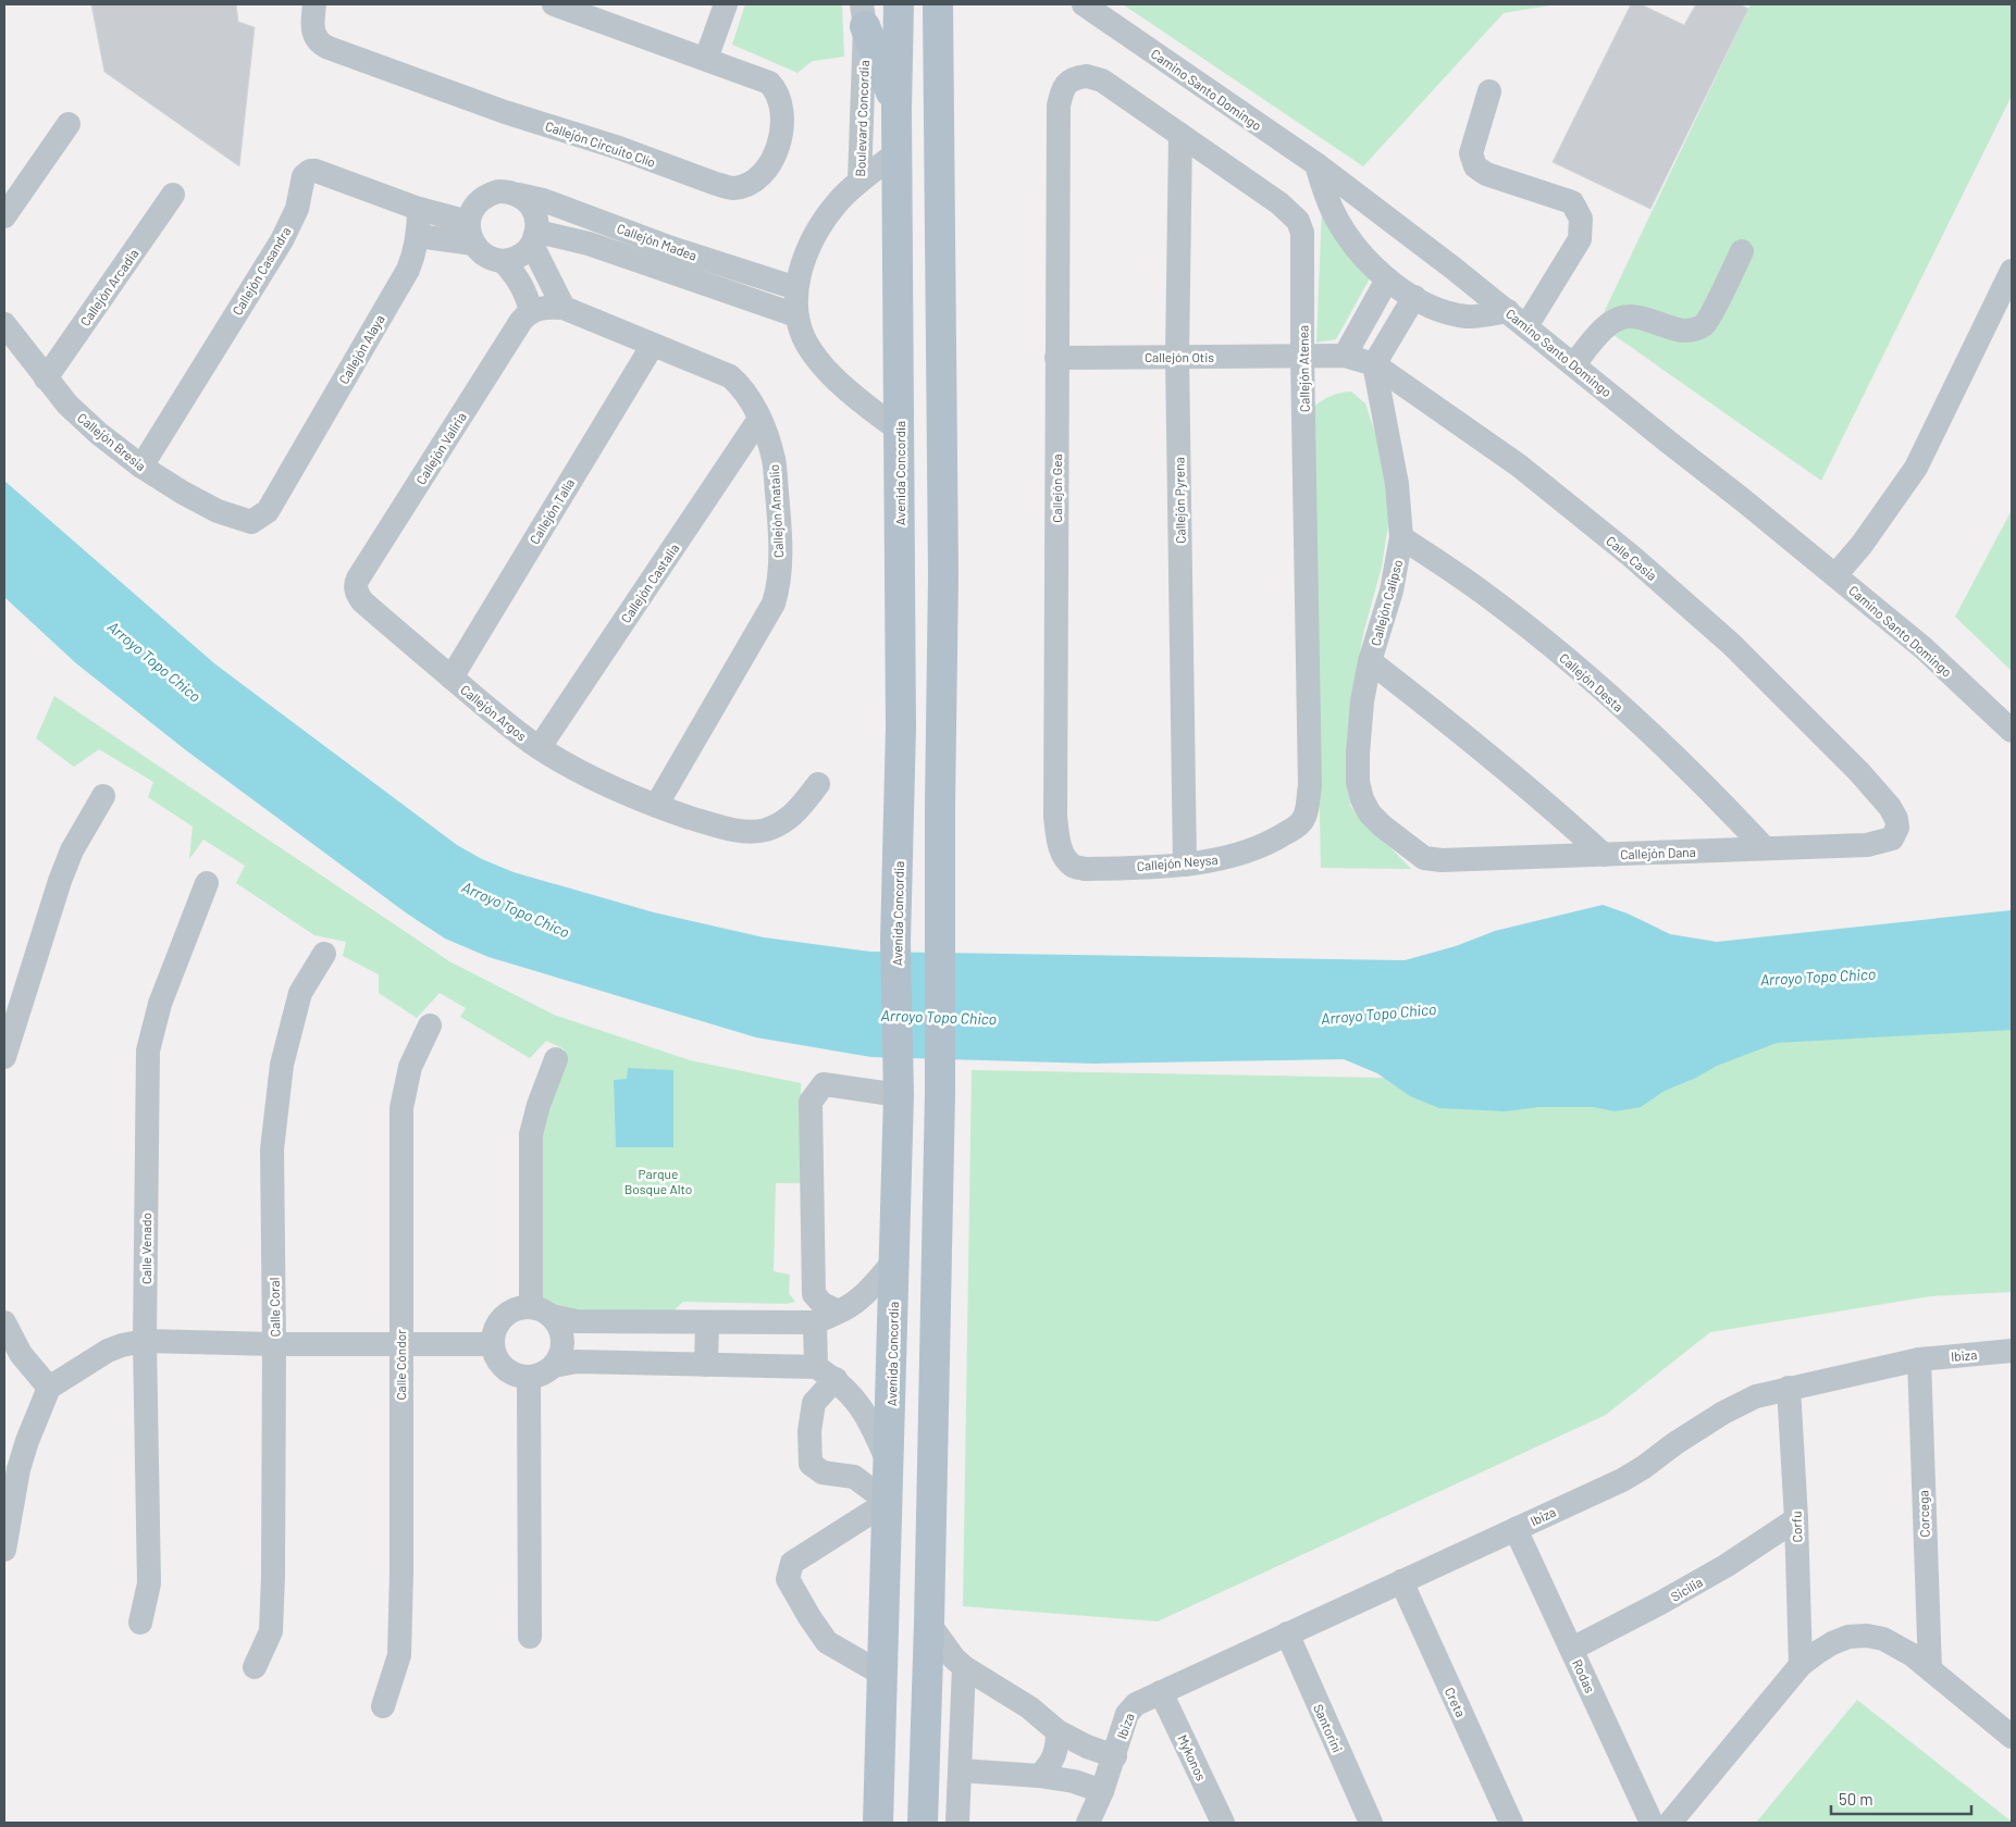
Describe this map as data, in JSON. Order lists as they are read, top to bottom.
{
  "streets": {
    "main road": ["Avenida Concordia"],
    "street": [
      "Camino Santo Domingo",
      "Boulevard Concordia",
      "Callejón Circuito Clío",
      "Callejón Madea",
      "Callejón Casandra",
      "Callejón Arcadia",
      "Callejón Alaya",
      "Callejón Otis",
      "Callejón Atenea",
      "Callejón Bresia",
      "Callejón Valiria",
      "Callejón Gea",
      "Callejón Pyrena",
      "Callejón Talía",
      "Callejón Anatalio",
      "Calle Casia",
      "Callejón Castalia",
      "Callejón Calipso",
      "Callejón Desta",
      "Callejón Argos",
      "Callejón Dana",
      "Callejón Neysa",
      "Calle Venado",
      "Calle Coral",
      "Ibiza",
      "Calle Cóndor",
      "Corcega",
      "Corfu",
      "Sicilia",
      "Rodas",
      "Creta",
      "Santorini",
      "Mykonos"
    ]
  },
  "crossings": [
    ["Boulevard Concordia", "Callejón Madea"],
    ["Boulevard Concordia", "Avenida Concordia"],
    ["Callejón Casandra", "Callejón Alaya"],
    ["Callejón Casandra", "Callejón Bresia"],
    ["Callejón Arcadia", "Callejón Bresia"],
    ["Callejón Alaya", "Callejón Bresia"],
    ["Callejón Otis", "Callejón Atenea"],
    ["Callejón Otis", "Callejón Gea"],
    ["Callejón Otis", "Callejón Pyrena"],
    ["Callejón Otis", "Calle Casia"],
    ["Callejón Atenea", "Callejón Gea"],
    ["Callejón Atenea", "Callejón Pyrena"],
    ["Callejón Atenea", "Calle Casia"],
    ["Callejón Atenea", "Callejón Neysa"],
    ["Callejón Valiria", "Callejón Anatalio"],
    ["Callejón Valiria", "Callejón Argos"],
    ["Callejón Gea", "Callejón Neysa"],
    ["Callejón Pyrena", "Callejón Neysa"],
    ["Callejón Talía", "Callejón Anatalio"],
    ["Callejón Talía", "Callejón Argos"],
    ["Callejón Anatalio", "Callejón Castalia"],
    ["Callejón Anatalio", "Callejón Argos"],
    ["Calle Casia", "Callejón Calipso"],
    ["Calle Casia", "Callejón Dana"],
    ["Callejón Castalia", "Callejón Argos"],
    ["Callejón Calipso", "Callejón Desta"],
    ["Callejón Calipso", "Callejón Dana"],
    ["Callejón Desta", "Callejón Dana"],
    ["Ibiza", "Corcega"],
    ["Ibiza", "Corfu"],
    ["Ibiza", "Rodas"],
    ["Ibiza", "Creta"],
    ["Ibiza", "Santorini"],
    ["Ibiza", "Mykonos"],
    ["Corfu", "Sicilia"],
    ["Sicilia", "Rodas"]
  ],
  "water": ["Arroyo Topo Chico"],
  "parks": ["Parque Bosque Alto"],
  "scale_bar": "50 m"
}
